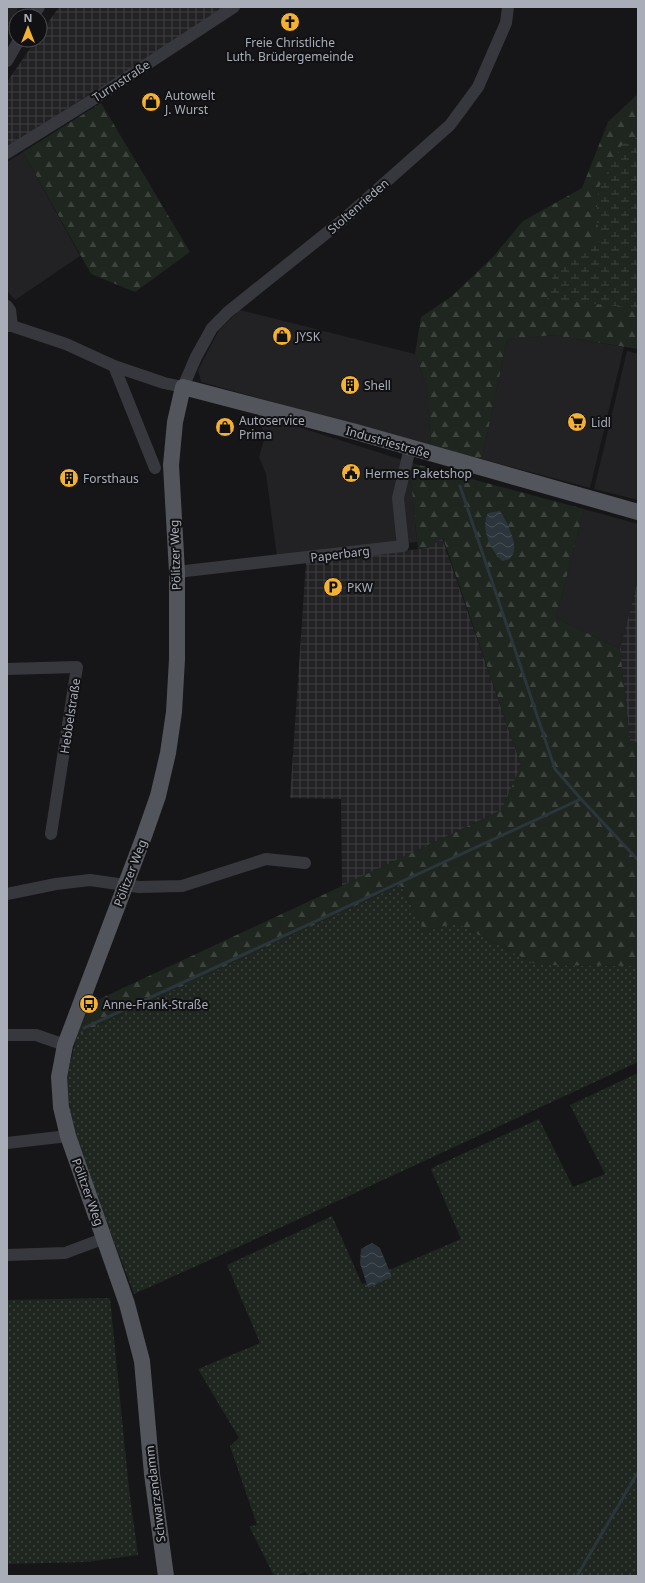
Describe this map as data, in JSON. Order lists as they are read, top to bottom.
{
  "streets": {
    "main road": ["Industriestraße", "Pölitzer Weg", "Schwarzendamm"],
    "street": [
      "Turmstraße",
      "Stoltenrieden",
      "Paperbarg",
      "Hebbelstraße"
    ]
  },
  "crossings": [
    ["Stoltenrieden", "Industriestraße"],
    ["Stoltenrieden", "Pölitzer Weg"],
    ["Industriestraße", "Paperbarg"],
    ["Industriestraße", "Pölitzer Weg"],
    ["Paperbarg", "Pölitzer Weg"],
    ["Pölitzer Weg", "Schwarzendamm"]
  ],
  "places": {
    "church": ["Freie Christliche Luth. Brüdergemeinde"],
    "shop": ["Autowelt J. Wurst", "JYSK", "Autoservice Prima"],
    "building": ["Shell", "Forsthaus"],
    "supermarket": ["Lidl"],
    "public building": ["Hermes Paketshop"],
    "parking": ["PKW"],
    "bus stop": ["Anne-Frank-Straße"]
  },
  "north": "top"
}
